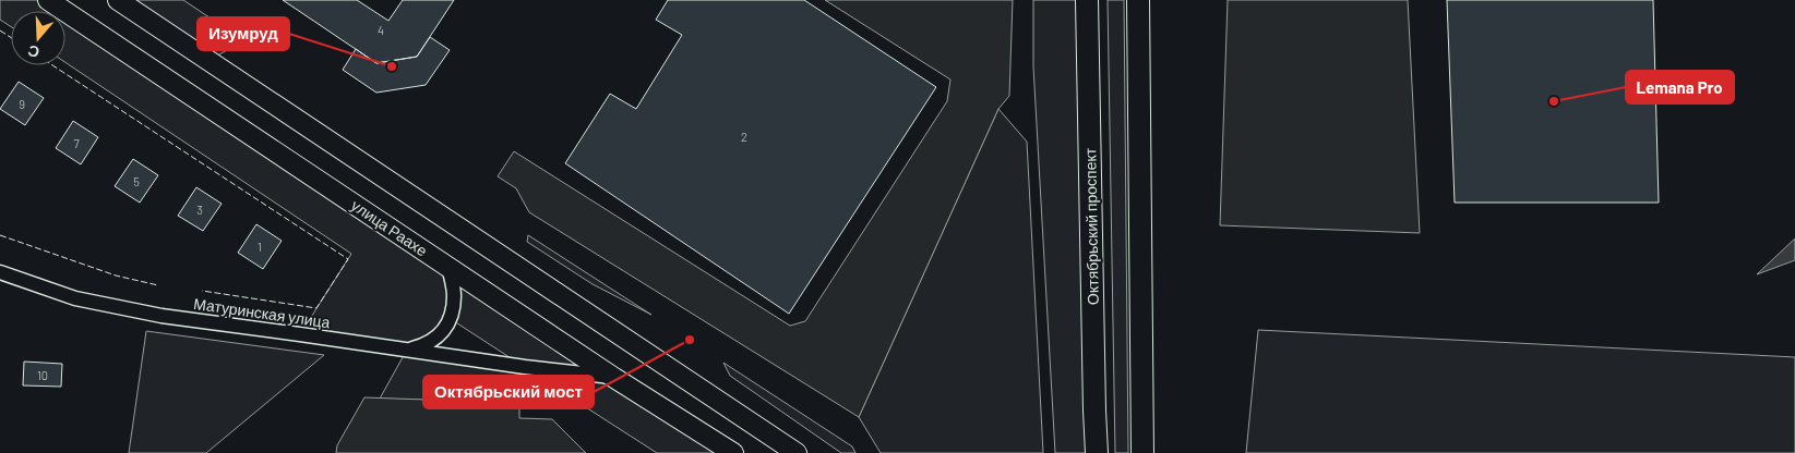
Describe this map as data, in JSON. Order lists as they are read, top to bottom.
{
  "streets": {
    "main road": ["Октябрьский проспект", "улица Раахе"],
    "street": ["Матуринская улица"]
  },
  "crossings": [
    ["улица Раахе", "Матуринская улица"]
  ],
  "places": ["Изумруд", "Lemana Pro", "Октябрьский мост"],
  "house_numbers": [
    "4",
    "9",
    "2",
    "7",
    "5",
    "3",
    "1",
    "10"
  ],
  "north": "bottom"
}
